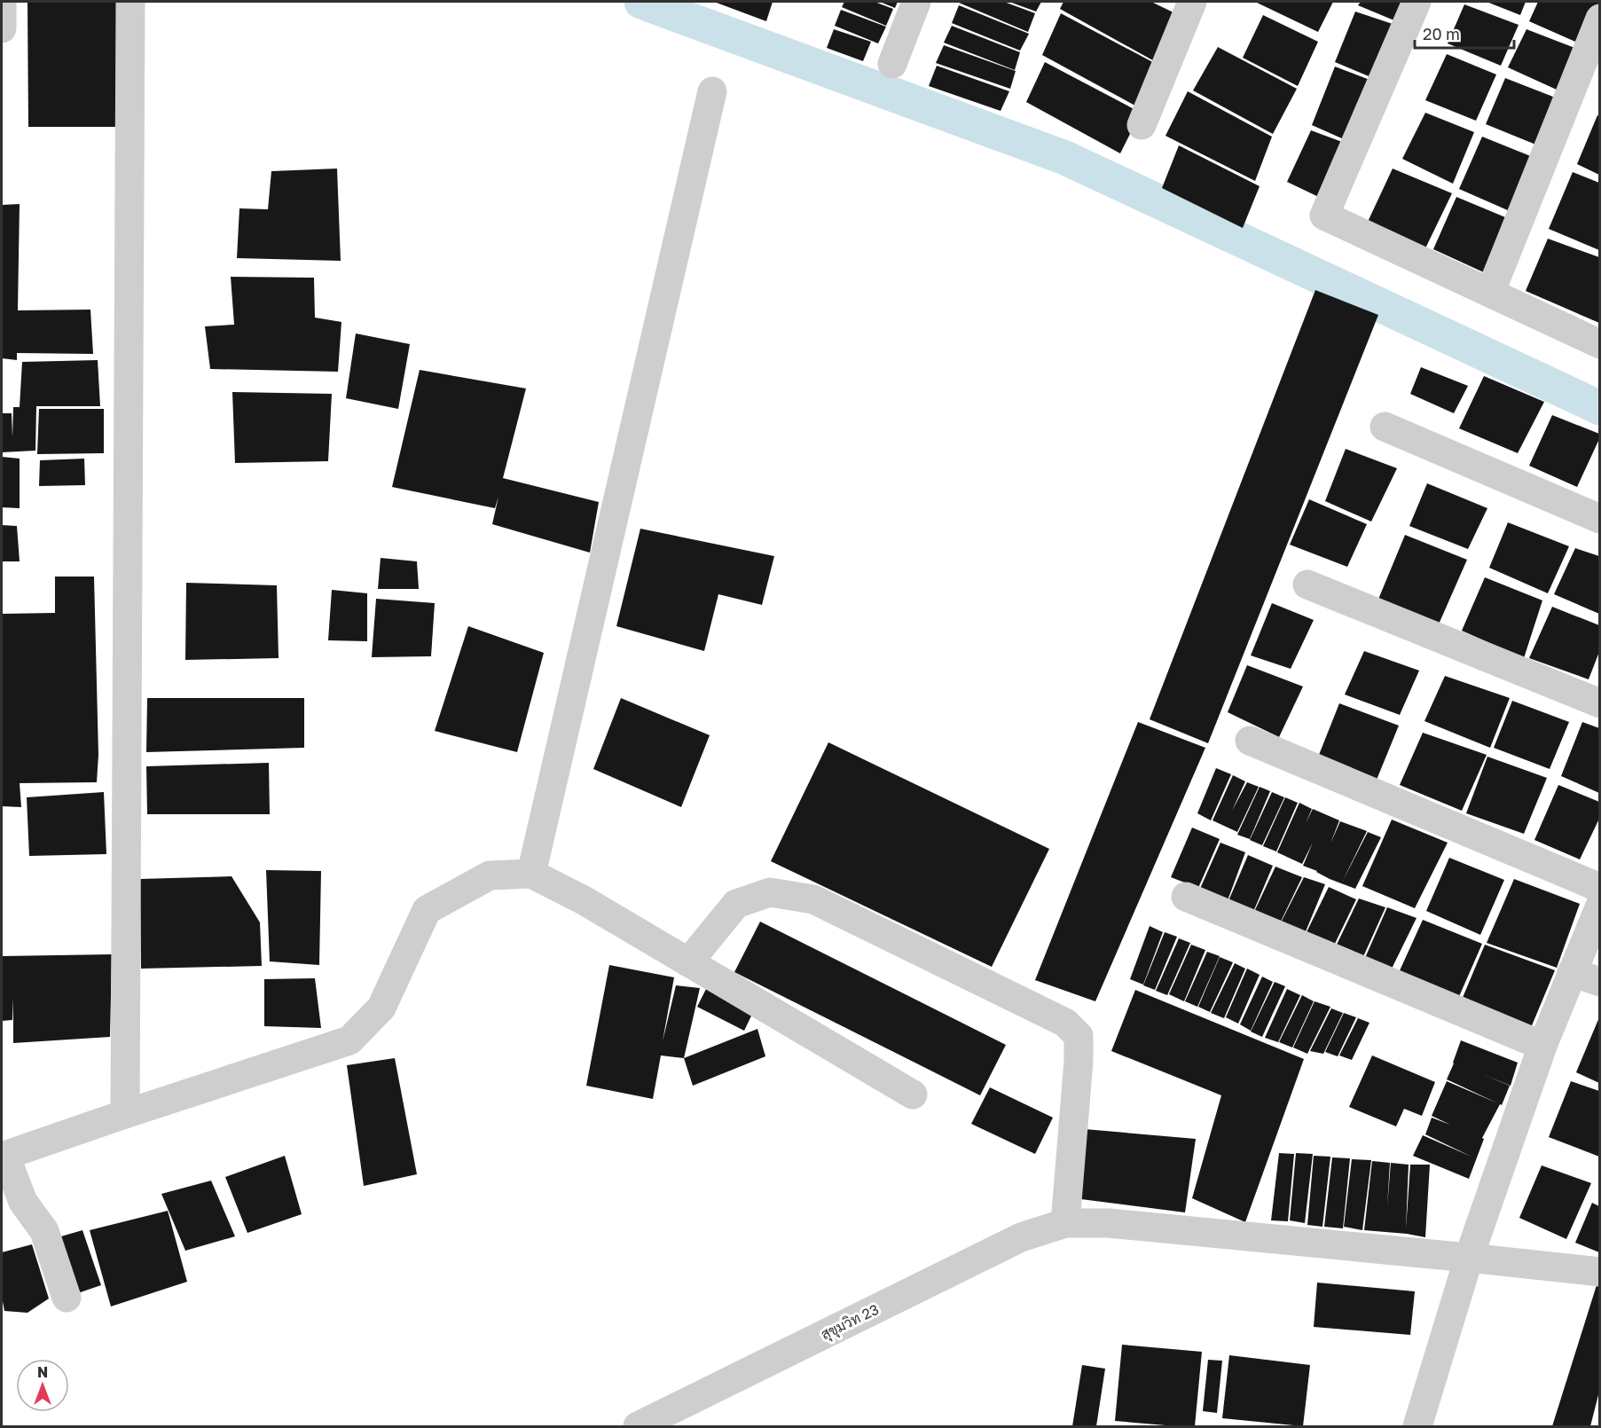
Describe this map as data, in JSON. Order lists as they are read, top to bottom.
{
  "streets": {
    "street": ["สุขุมวิท 23"]
  },
  "scale_bar": "20 m",
  "north": "top"
}
